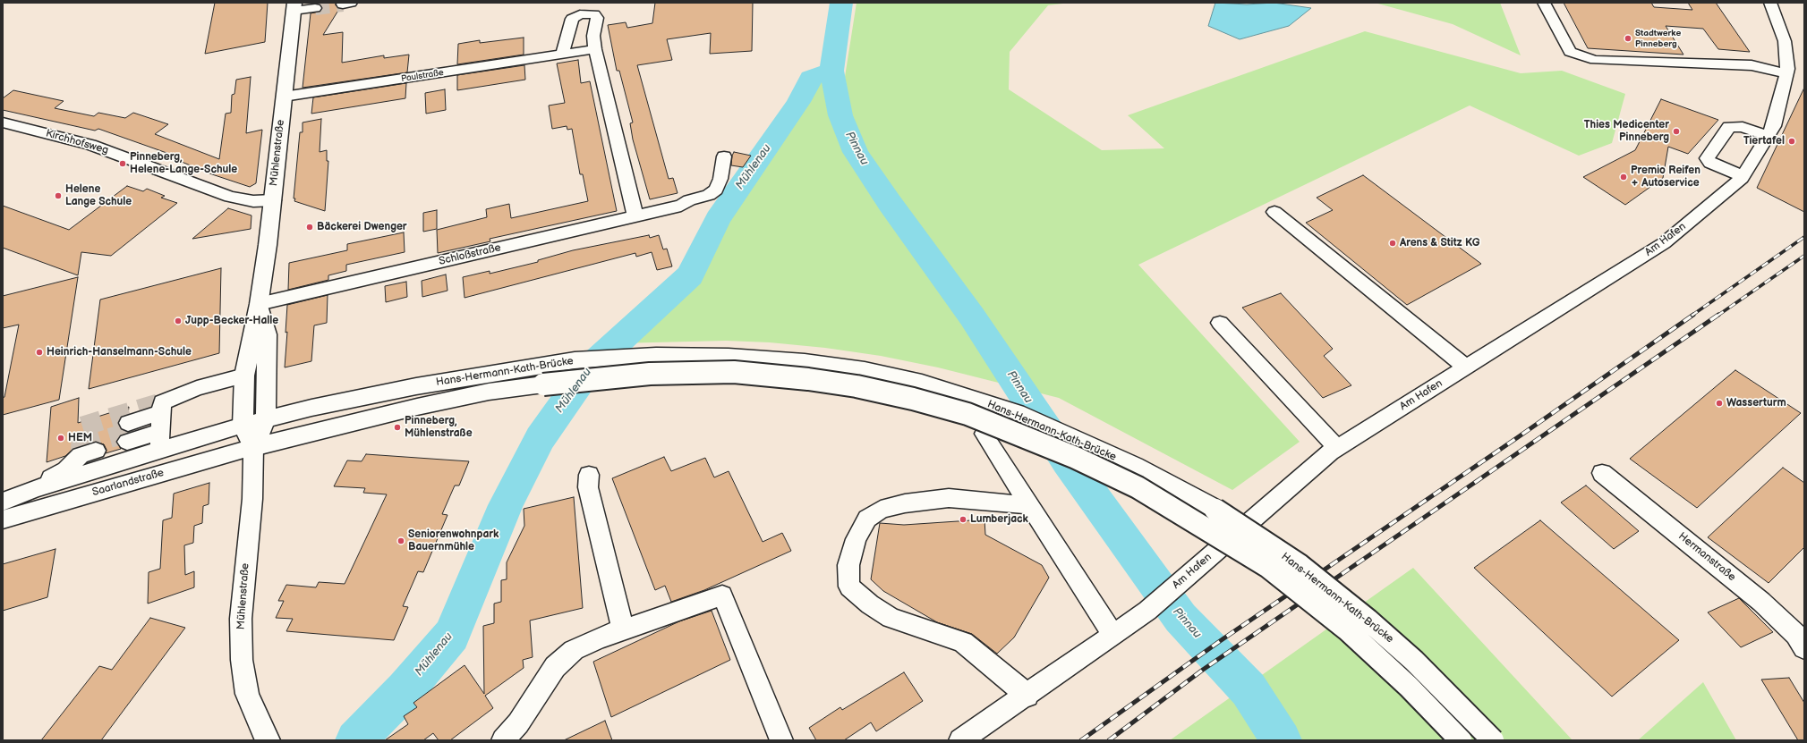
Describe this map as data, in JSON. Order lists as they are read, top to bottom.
{
  "streets": {
    "main road": ["Mühlenstraße", "Hans-Hermann-Kath-Brücke"],
    "street": [
      "Paulstraße",
      "Kirchhofsweg",
      "Am Hafen",
      "Schloßstraße",
      "Saarlandstraße",
      "Hermanstraße"
    ]
  },
  "crossings": [
    ["Paulstraße", "Mühlenstraße"],
    ["Kirchhofsweg", "Mühlenstraße"],
    ["Mühlenstraße", "Schloßstraße"],
    ["Mühlenstraße", "Hans-Hermann-Kath-Brücke"],
    ["Mühlenstraße", "Saarlandstraße"],
    ["Hans-Hermann-Kath-Brücke", "Saarlandstraße"]
  ],
  "water": ["Pinnau", "Mühlenau"],
  "places": [
    "Stadtwerke Pinneberg",
    "Thies Medicenter Pinneberg",
    "Tiertafel",
    "Pinneberg, Helene-Lange-Schule",
    "Premio Reifen + Autoservice",
    "Helene Lange Schule",
    "Bäckerei Dwenger",
    "Arens & Stitz KG",
    "Jupp-Becker-Halle",
    "Heinrich-Hanselmann-Schule",
    "Wasserturm",
    "Pinneberg, Mühlenstraße",
    "HEM",
    "Lumberjack",
    "Seniorenwohnpark Bauernmühle"
  ]
}
